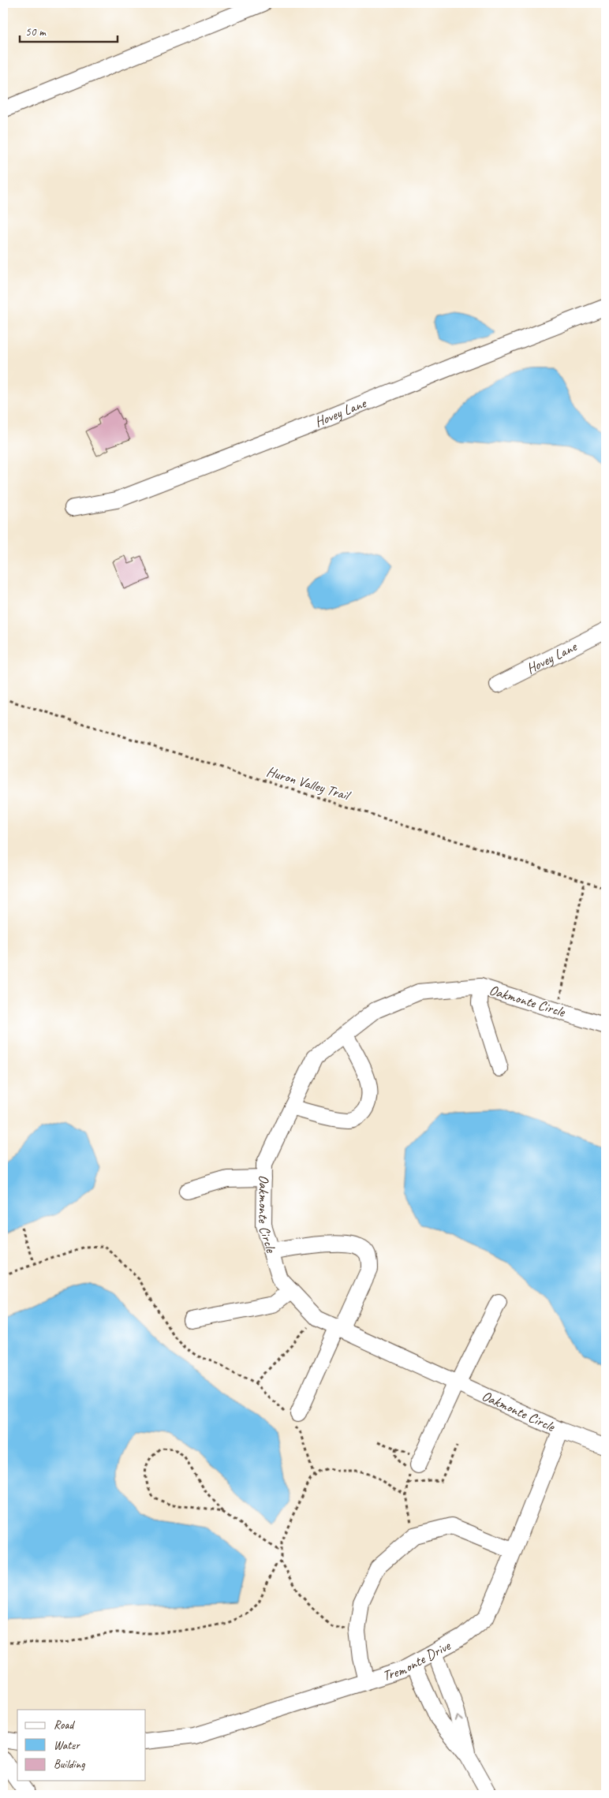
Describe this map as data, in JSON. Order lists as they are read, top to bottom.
{
  "streets": {
    "street": ["Hovey Lane", "Oakmonte Circle", "Tremonte Drive"],
    "path": ["Huron Valley Trail"]
  },
  "crossings": [
    ["Oakmonte Circle", "Tremonte Drive"]
  ],
  "legend": ["Road", "Water", "Building"],
  "scale_bar": "50 m"
}
